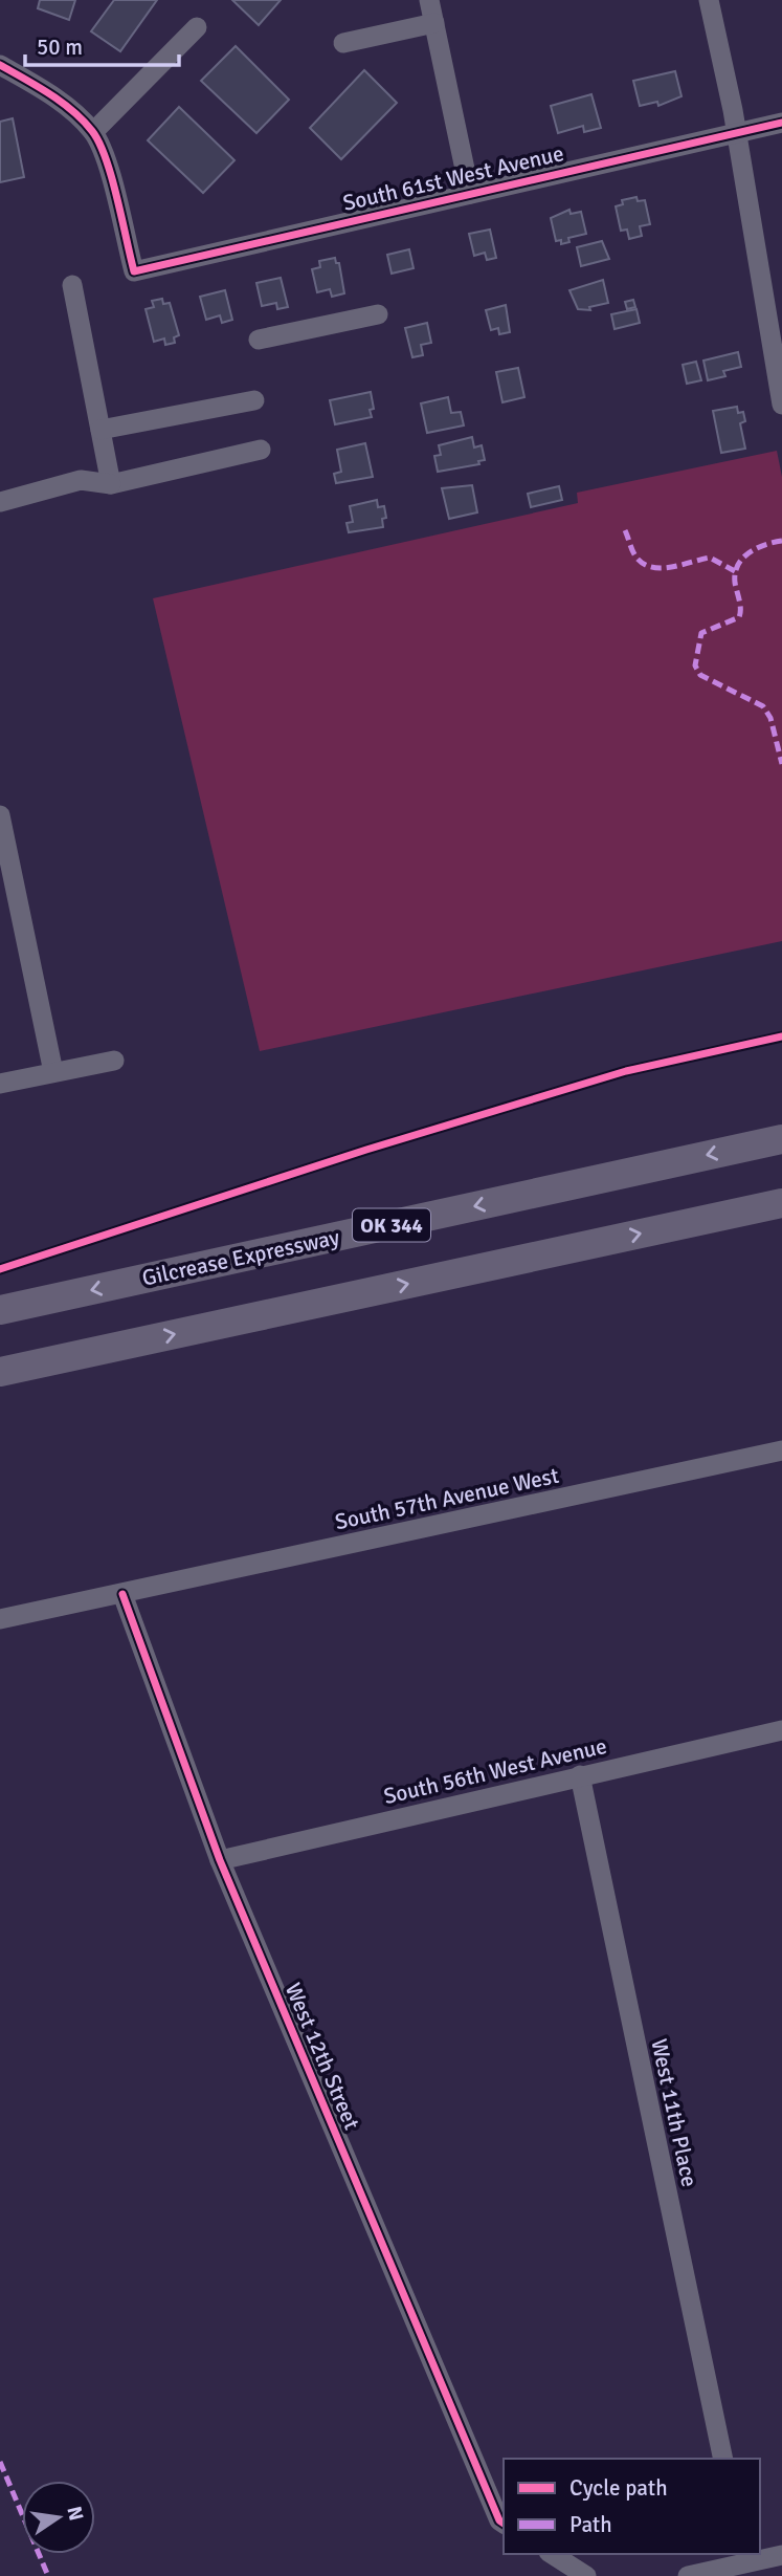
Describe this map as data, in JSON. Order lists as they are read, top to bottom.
{
  "streets": {
    "highway": ["OK 344", "Gilcrease Expressway"],
    "street": [
      "South 61st West Avenue",
      "South 57th Avenue West",
      "South 56th West Avenue",
      "West 12th Street",
      "West 11th Place"
    ]
  },
  "crossings": [
    ["South 57th Avenue West", "West 12th Street"],
    ["South 56th West Avenue", "West 12th Street"],
    ["South 56th West Avenue", "West 11th Place"]
  ],
  "legend": ["Cycle path", "Path"],
  "scale_bar": "50 m",
  "north": "right"
}
